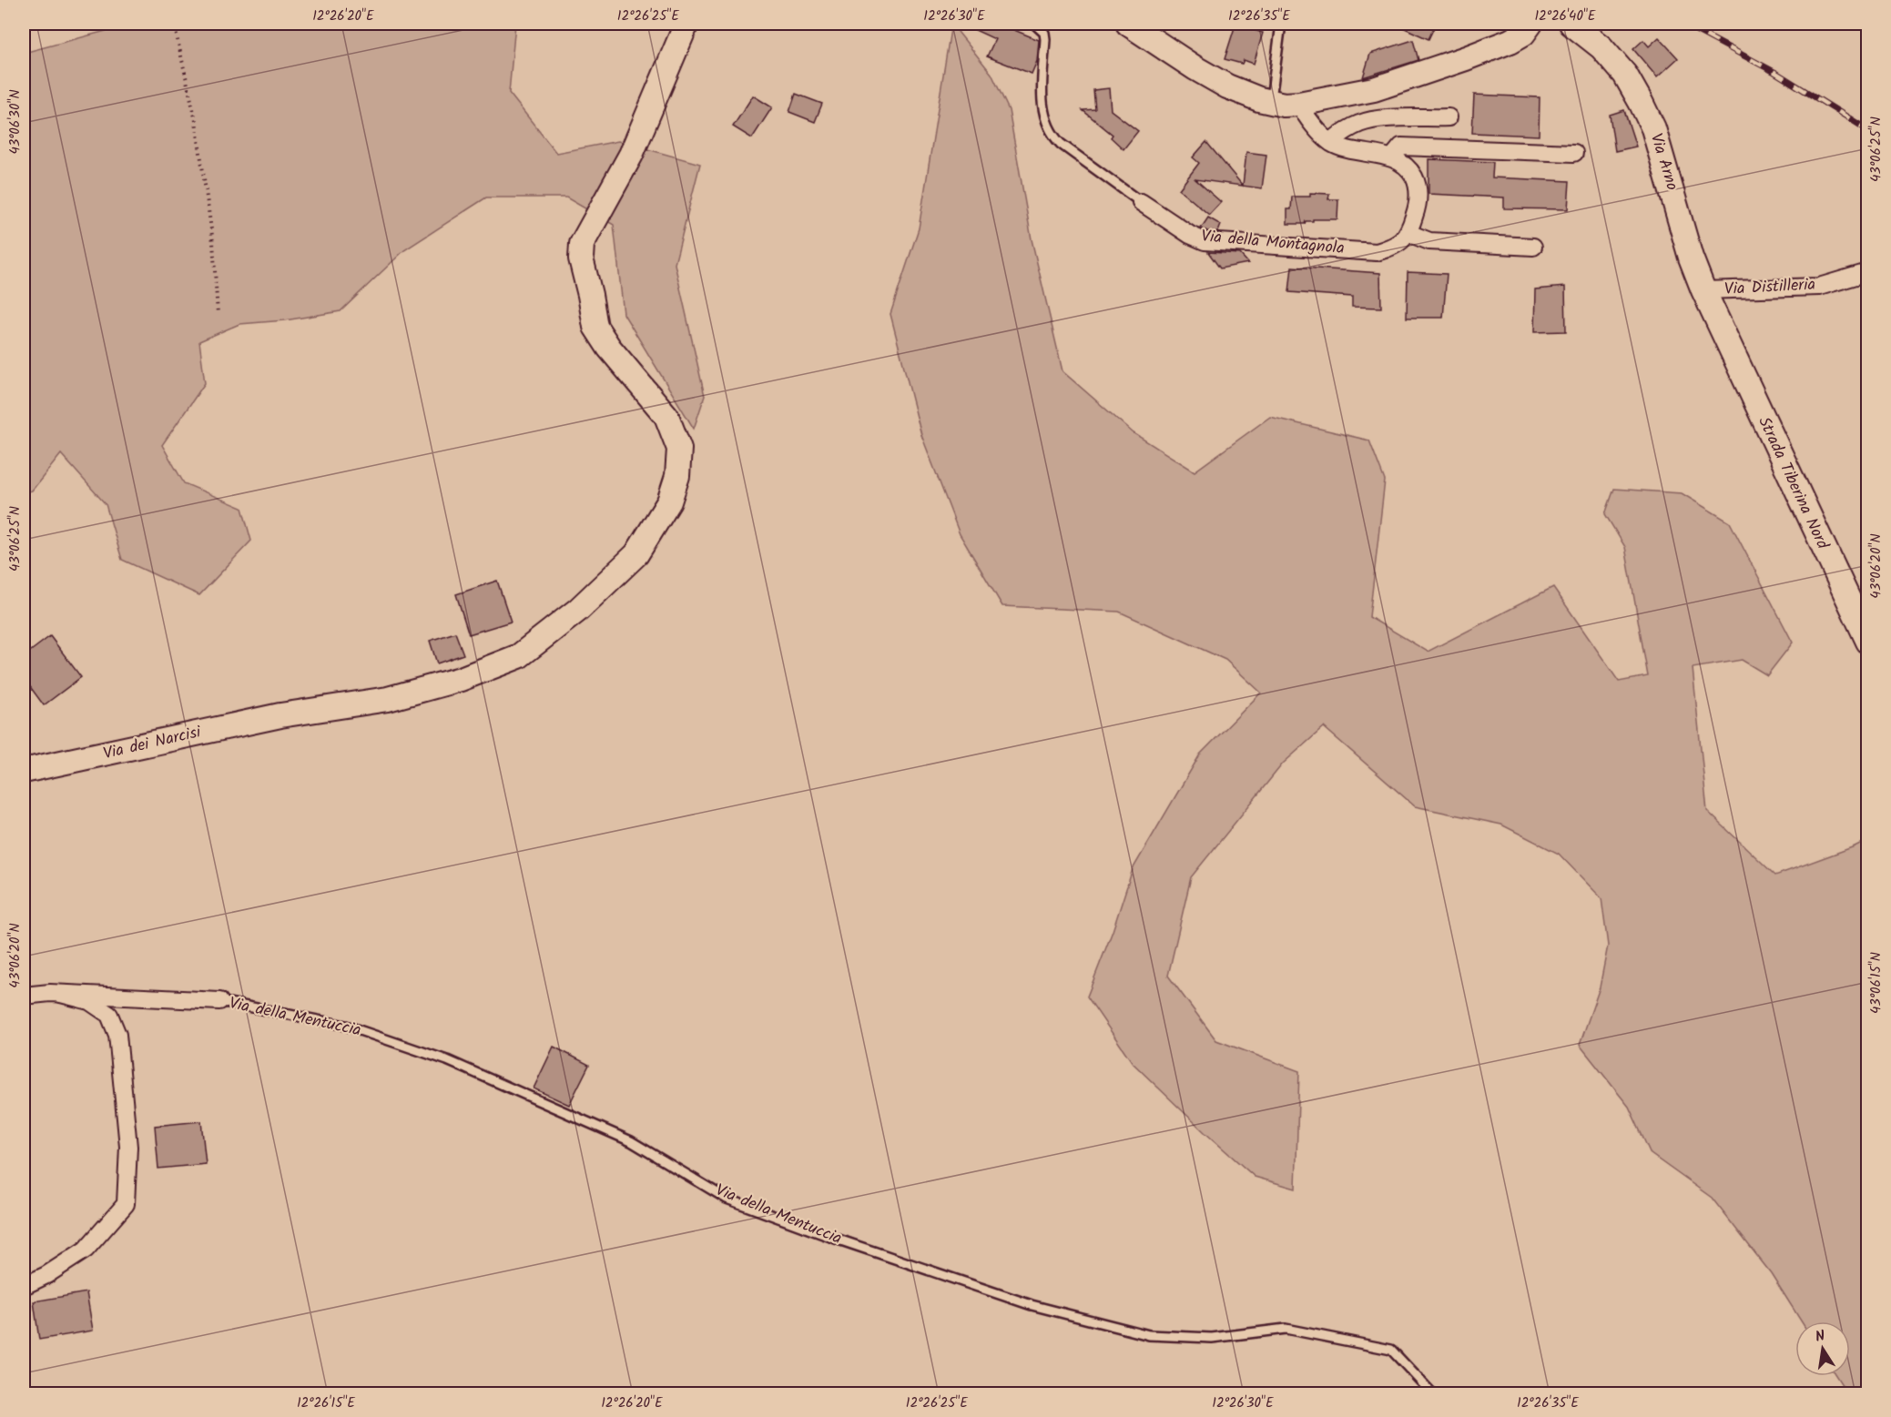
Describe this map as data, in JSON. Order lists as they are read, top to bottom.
{
  "streets": {
    "street": [
      "Via Arno",
      "Via della Montagnola",
      "Via Distilleria",
      "Strada Tiberina Nord",
      "Via dei Narcisi",
      "Via della Mentuccia"
    ]
  },
  "crossings": [
    ["Via Arno", "Via Distilleria"],
    ["Via Arno", "Strada Tiberina Nord"]
  ],
  "north": "top",
  "coordinates": [
    "12°26'20\"E",
    "12°26'25\"E",
    "12°26'30\"E",
    "12°26'35\"E",
    "12°26'40\"E",
    "43°06'30\"N",
    "43°06'25\"N",
    "43°06'20\"N",
    "43°06'15\"N",
    "12°26'15\"E"
  ]
}
